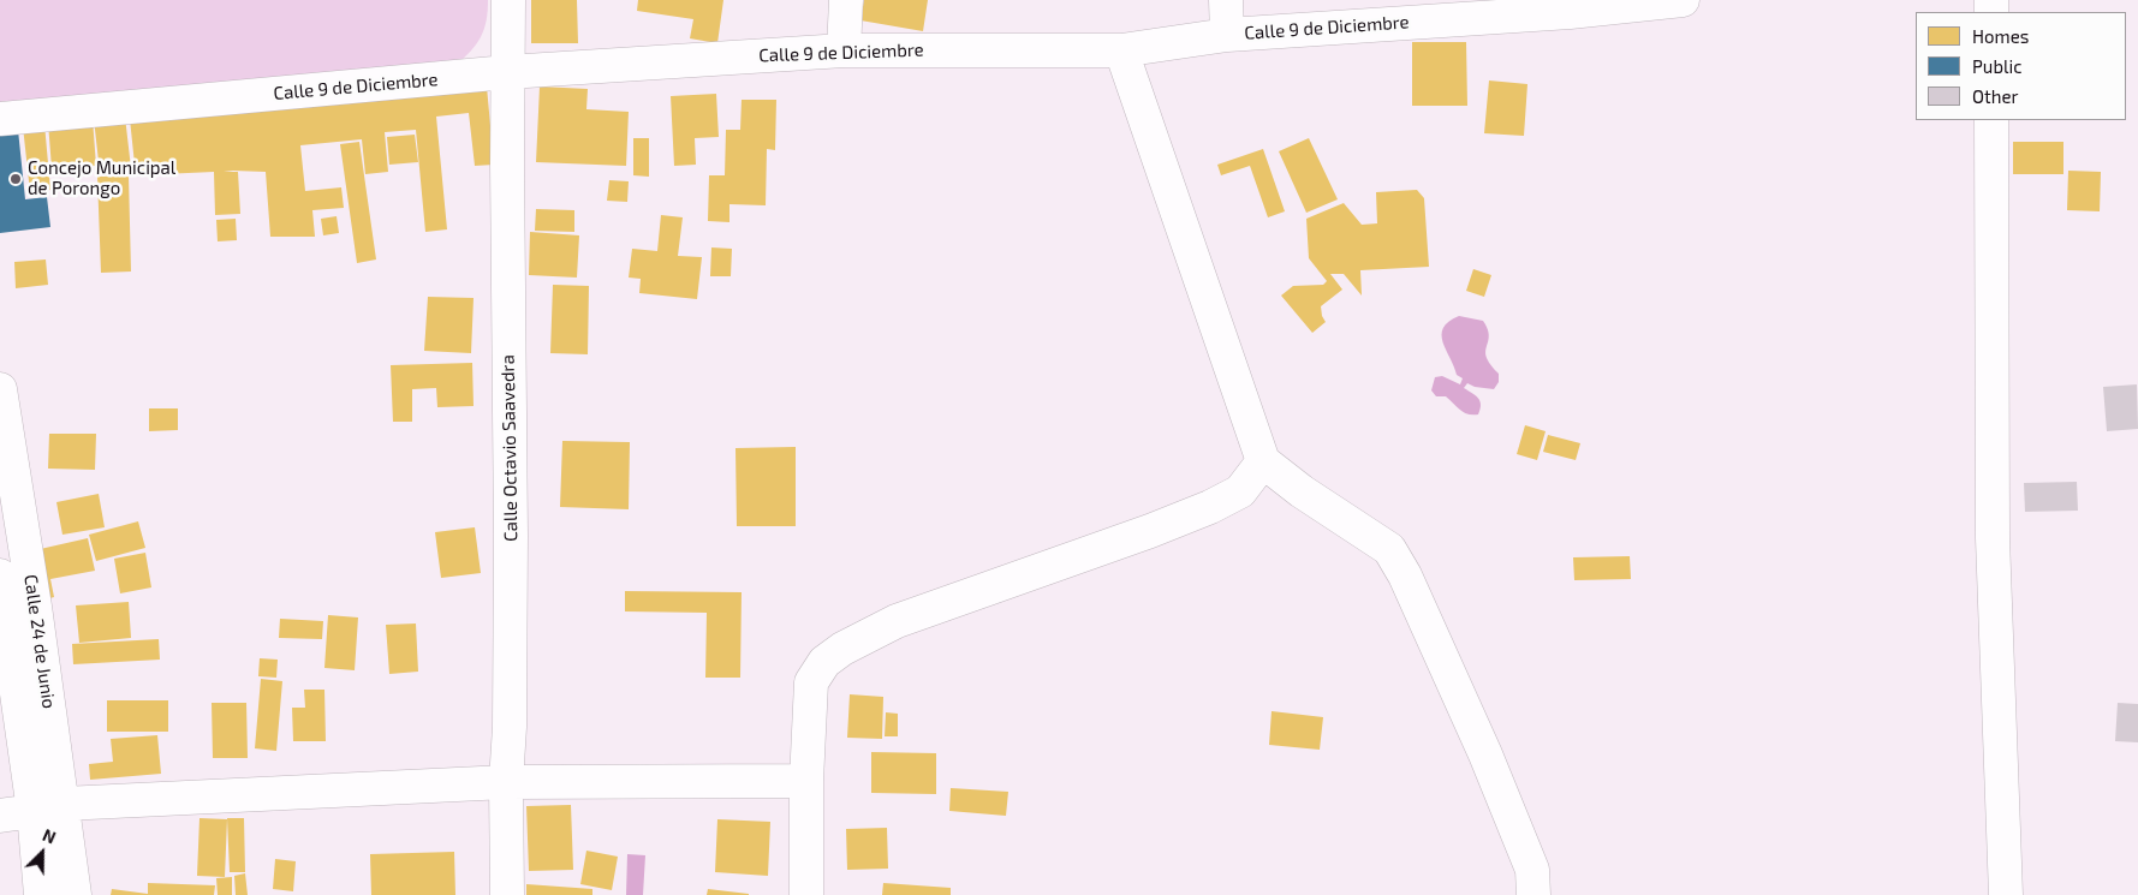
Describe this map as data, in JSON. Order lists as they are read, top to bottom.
{
  "streets": {
    "street": ["Calle 9 de Diciembre", "Calle Octavio Saavedra", "Calle 24 de Junio"]
  },
  "crossings": [
    ["Calle 9 de Diciembre", "Calle Octavio Saavedra"]
  ],
  "places": ["Concejo Municipal de Porongo"],
  "legend": ["Homes", "Public", "Other"],
  "north": "top right"
}
